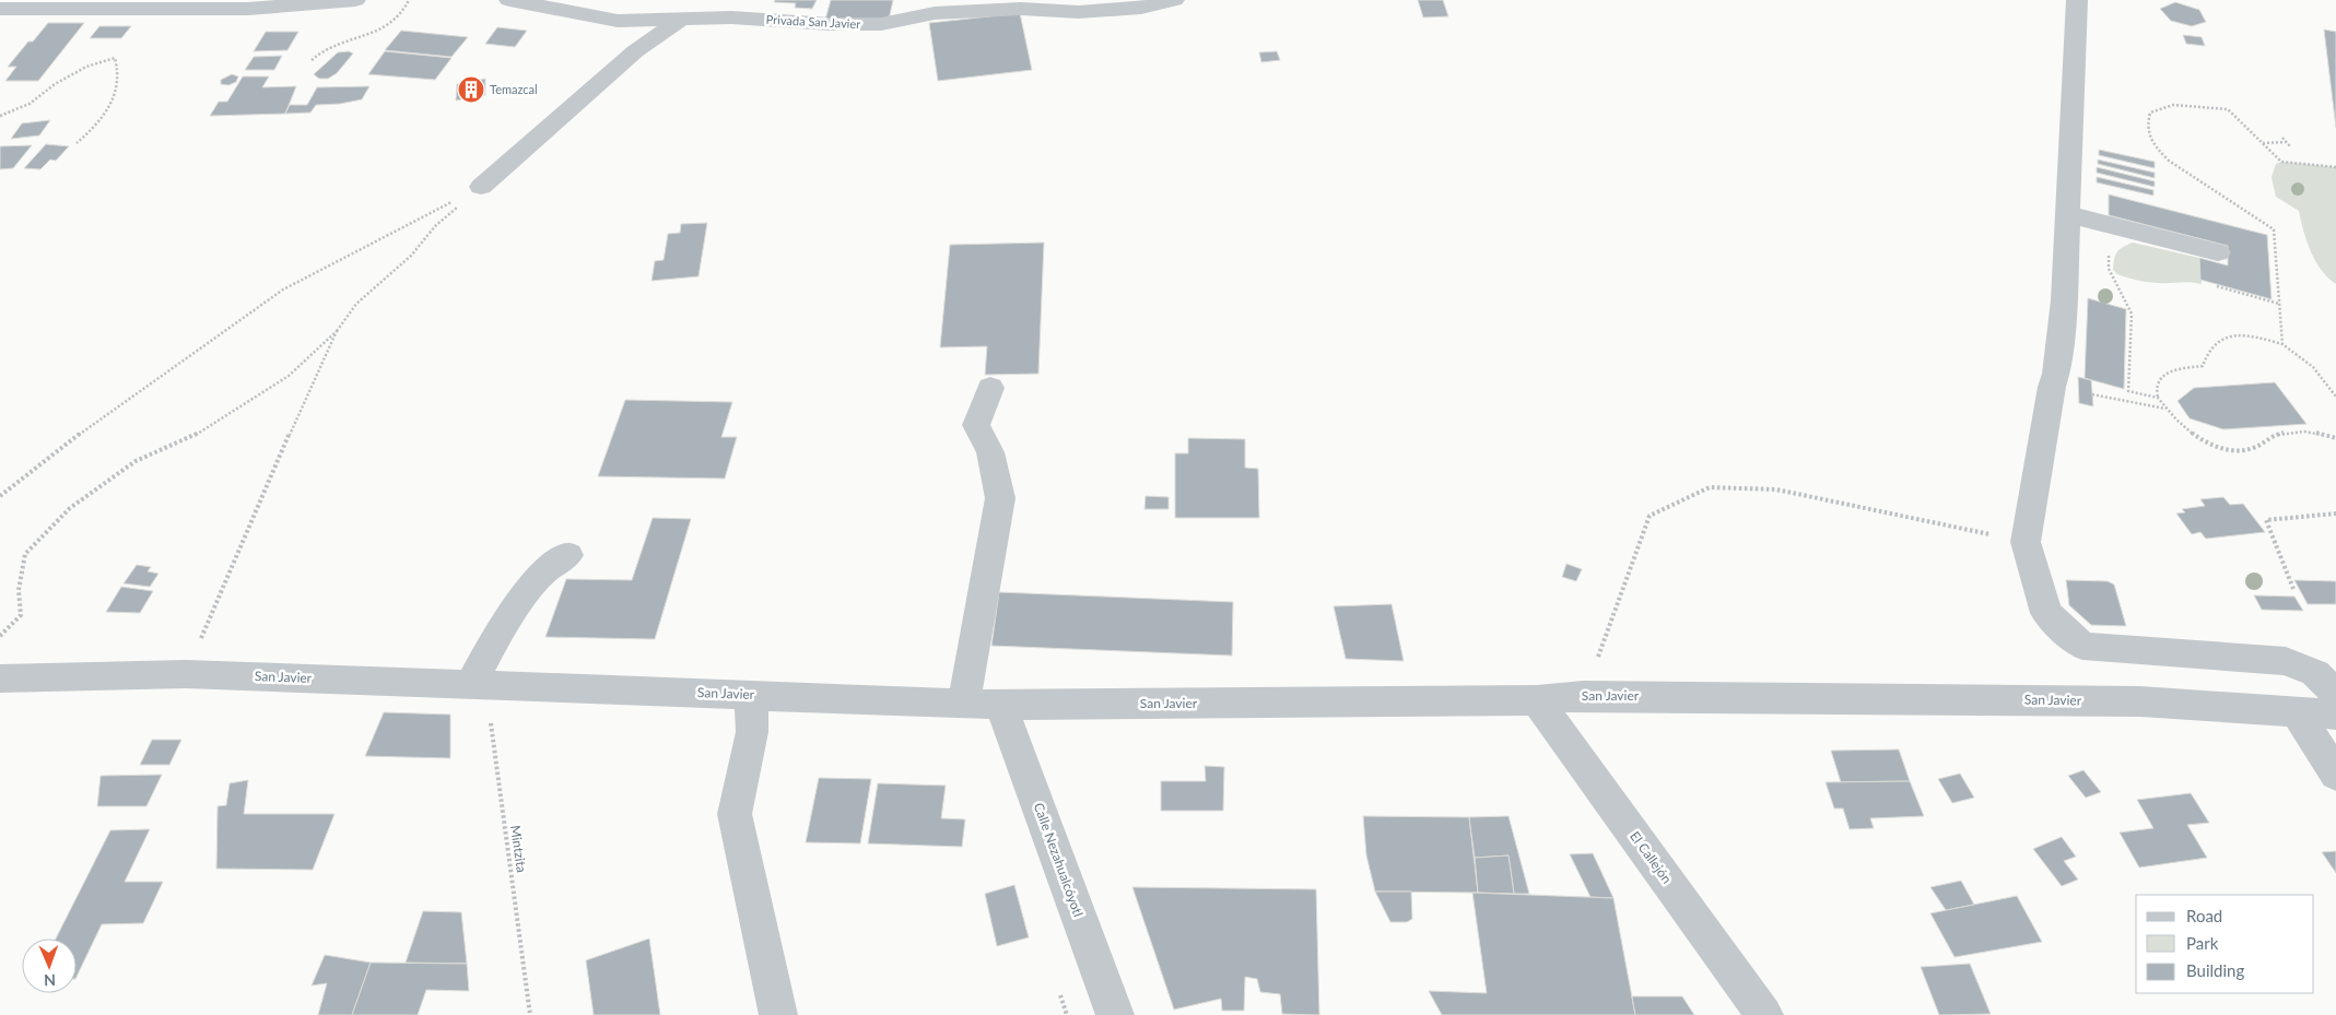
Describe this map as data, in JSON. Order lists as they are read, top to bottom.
{
  "streets": {
    "street": [
      "Privada San Javier",
      "San Javier",
      "El Callejón",
      "Calle Nezahualcóyotl"
    ],
    "path": ["Mintzita"]
  },
  "crossings": [
    ["San Javier", "Mintzita"],
    ["San Javier", "El Callejón"],
    ["San Javier", "Calle Nezahualcóyotl"]
  ],
  "places": {
    "building": ["Temazcal"]
  },
  "legend": ["Road", "Park", "Building"],
  "north": "bottom"
}
